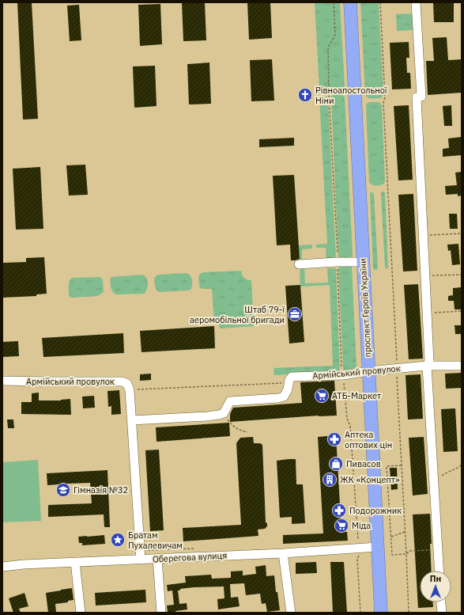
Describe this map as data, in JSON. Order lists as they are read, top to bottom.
{
  "streets": {
    "highway": ["проспект Героїв України"],
    "street": ["Армійський провулок", "Оберегова вулиця"]
  },
  "crossings": [
    ["проспект Героїв України", "Армійський провулок"],
    ["проспект Героїв України", "Оберегова вулиця"]
  ],
  "places": {
    "church": ["Рівноапостольної Ніни"],
    "office": ["Штаб 79-ї аеромобільної бригади"],
    "supermarket": ["АТБ-Маркет", "Міда"],
    "pharmacy": ["Аптека оптових цін", "Подорожник"],
    "shop": ["Пивасов"],
    "building": ["ЖК «Концепт»"],
    "school or university": ["Гімназія №32"],
    "place": ["Братам Пухалевичам"]
  },
  "north": "top"
}
